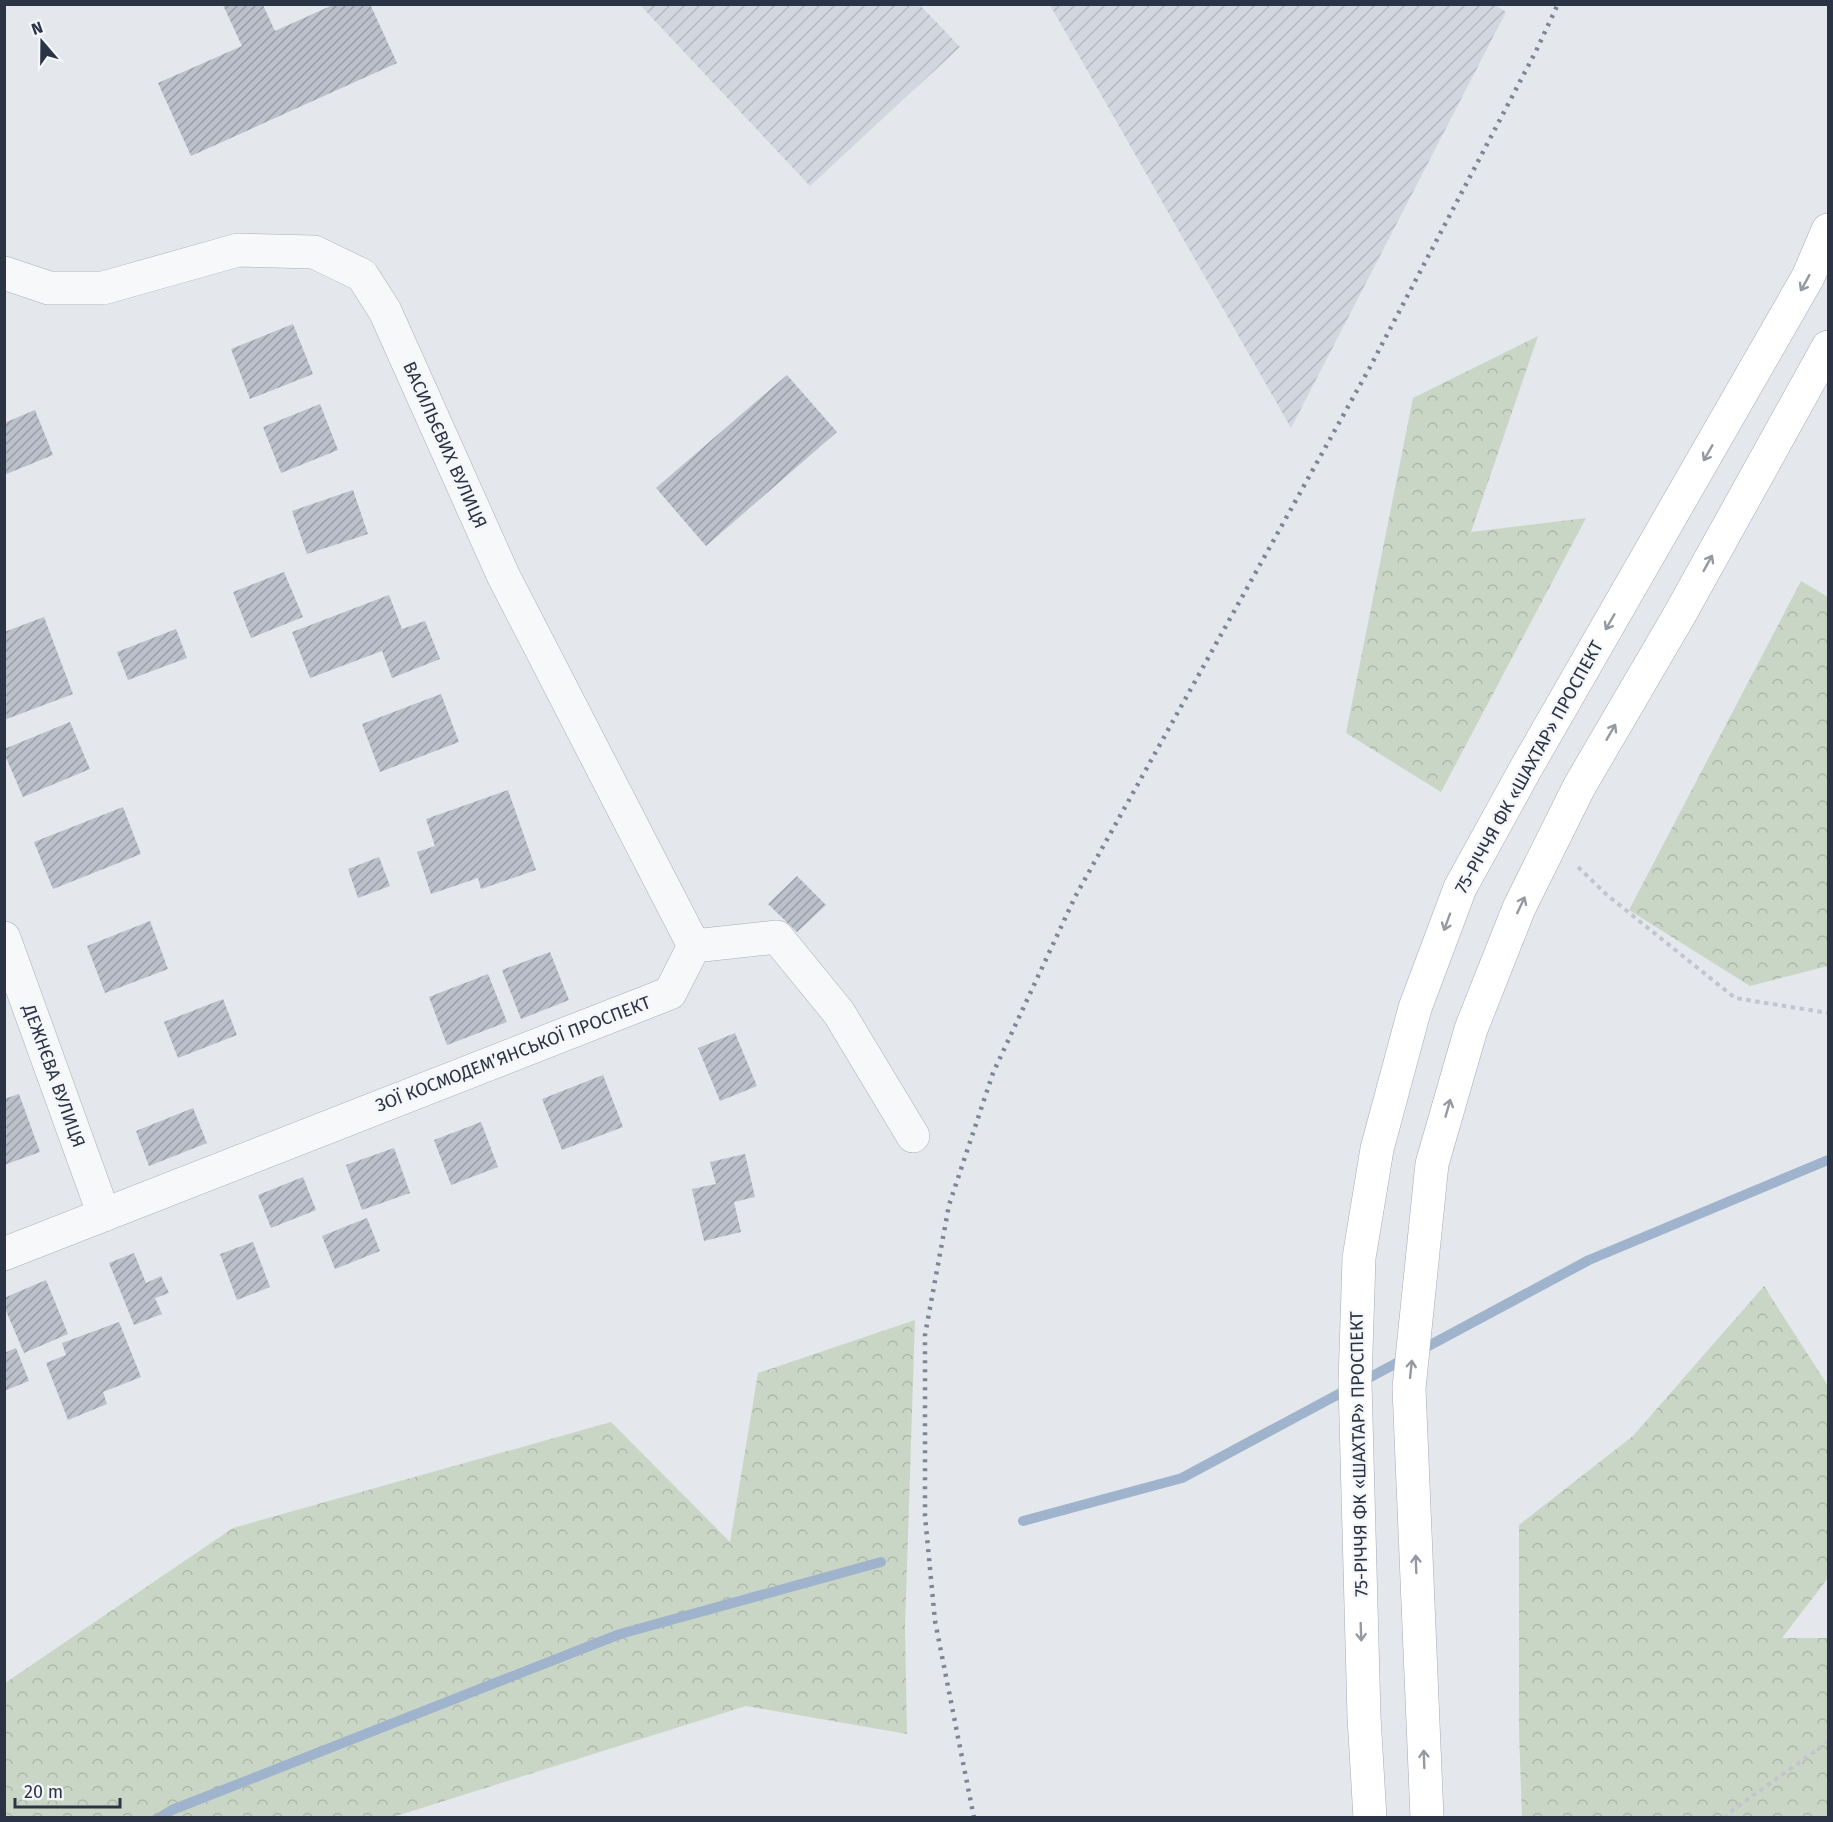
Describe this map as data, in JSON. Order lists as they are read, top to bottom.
{
  "streets": {
    "main road": ["75-РІЧЧЯ ФК «ШАХТАР» ПРОСПЕКТ"],
    "street": ["ВАСИЛЬЄВИХ ВУЛИЦЯ", "ЗОЇ КОСМОДЕМ’ЯНСЬКОЇ ПРОСПЕКТ", "ДЕЖНЄВА ВУЛИЦЯ"]
  },
  "crossings": [
    ["ВАСИЛЬЄВИХ ВУЛИЦЯ", "ЗОЇ КОСМОДЕМ’ЯНСЬКОЇ ПРОСПЕКТ"],
    ["ЗОЇ КОСМОДЕМ’ЯНСЬКОЇ ПРОСПЕКТ", "ДЕЖНЄВА ВУЛИЦЯ"]
  ],
  "scale_bar": "20 m",
  "north": "top"
}
